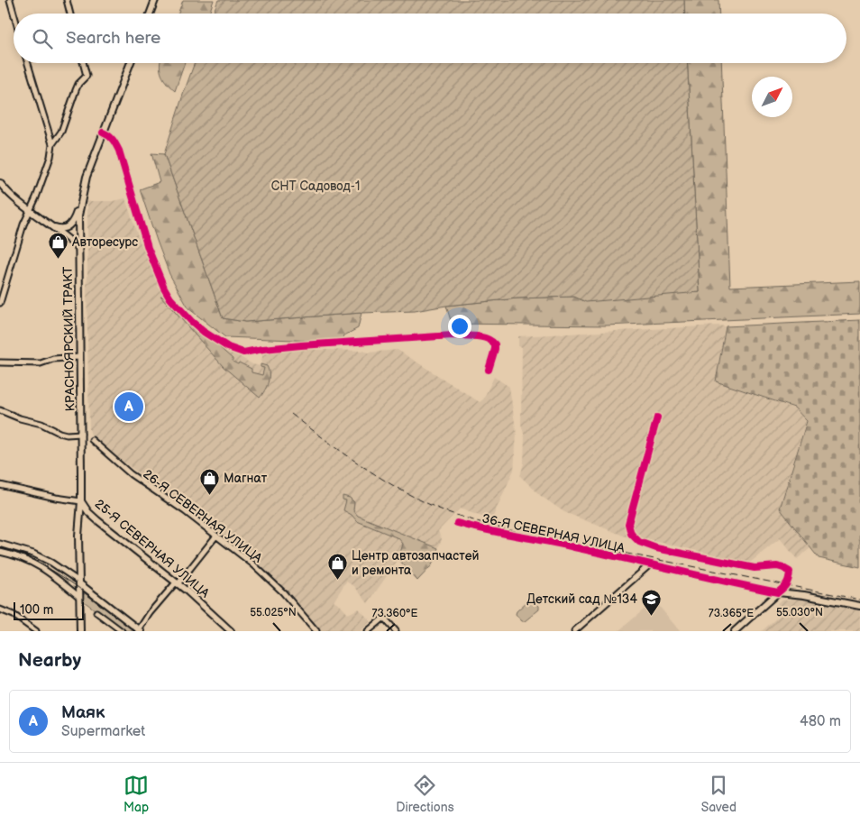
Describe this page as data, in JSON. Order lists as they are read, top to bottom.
{
  "streets": {
    "main road": ["КРАСНОЯРСКИЙ ТРАКТ", "36-Я СЕВЕРНАЯ УЛИЦА", "25-Я СЕВЕРНАЯ УЛИЦА"],
    "street": ["26-Я СЕВЕРНАЯ УЛИЦА"]
  },
  "crossings": [
    ["КРАСНОЯРСКИЙ ТРАКТ", "25-Я СЕВЕРНАЯ УЛИЦА"]
  ],
  "parks": ["СНТ Садовод-1"],
  "places": {
    "shop": ["Авторесурс", "Магнат", "Центр автозапчастей и ремонта"],
    "school or university": ["Детский сад №134"]
  },
  "scale_bar": "100 m",
  "north": "top right",
  "page": {
    "search": "Search here",
    "pins": "A",
    "scale": "100 m",
    "heading": "Nearby",
    "list": [
      {
        "mark": "A",
        "name": "Маяк",
        "note": "Supermarket",
        "value": "480 m"
      }
    ],
    "nav": ["Map", "Directions", "Saved"]
  },
  "coordinates": [
    "55.025°N",
    "55.030°N",
    "73.360°E",
    "73.365°E"
  ]
}
